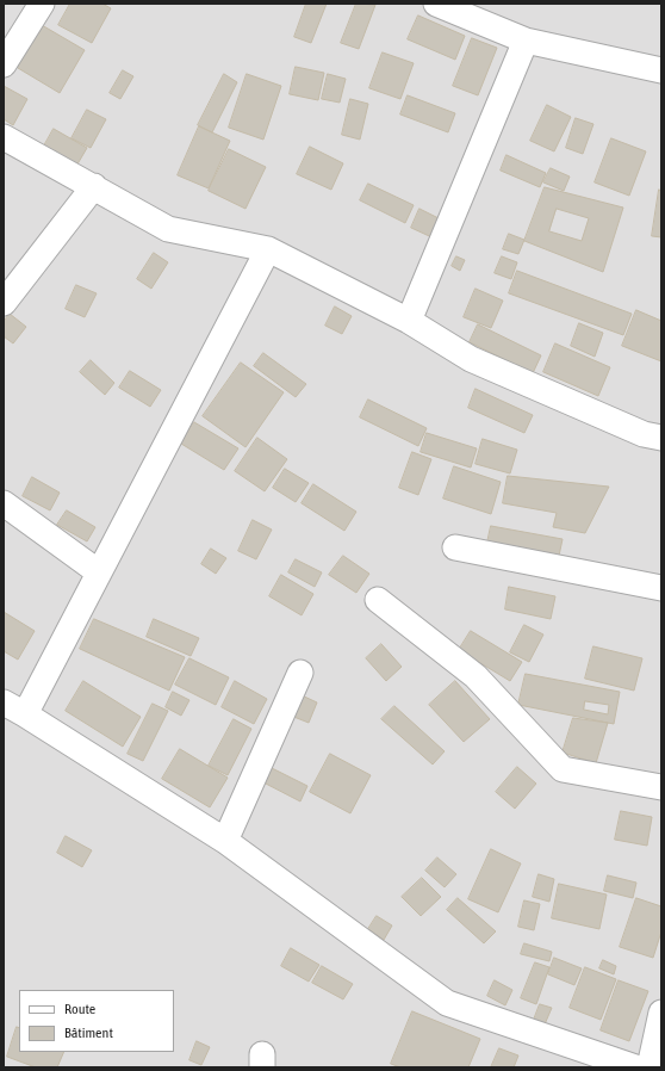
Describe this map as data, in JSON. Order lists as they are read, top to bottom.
{
  "legend": ["Route", "Bâtiment"]
}
